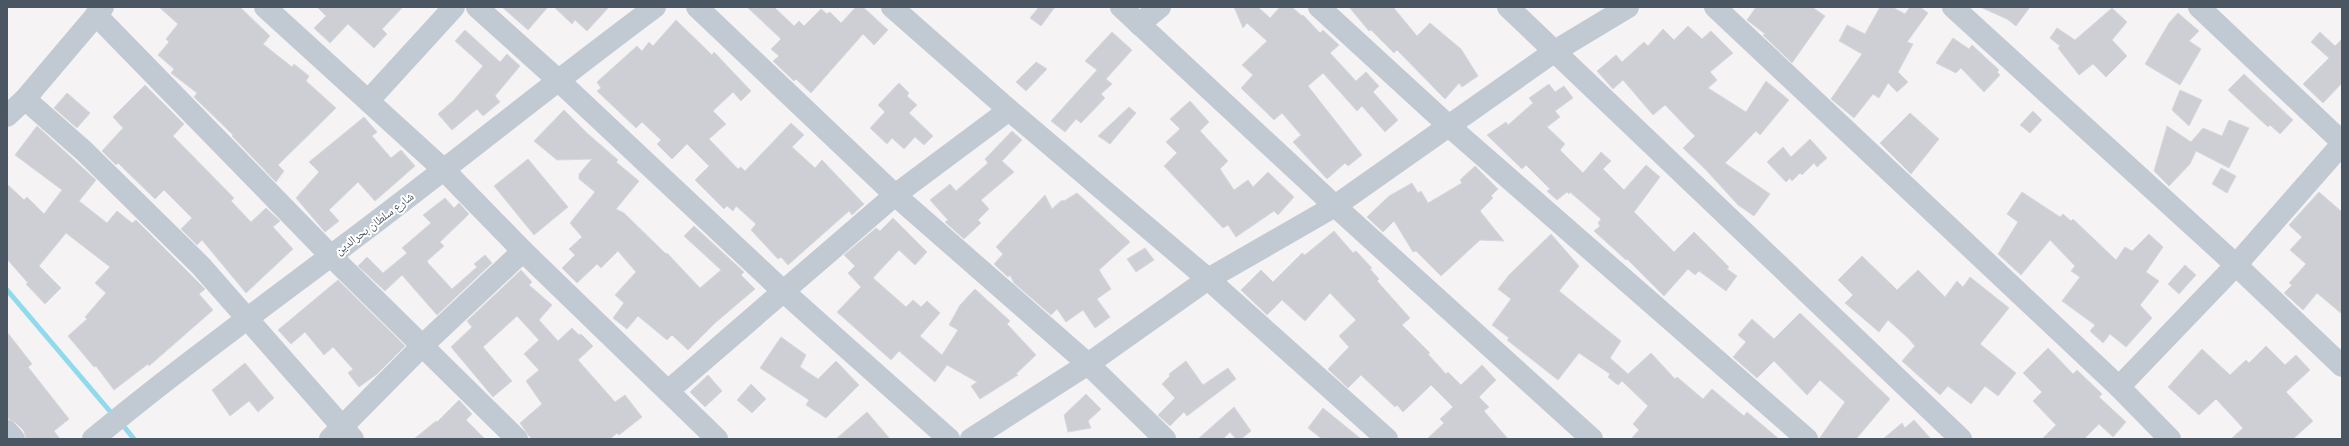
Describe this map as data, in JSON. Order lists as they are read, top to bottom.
{
  "streets": {
    "street": ["شارع سلطان بحرالدين"]
  }
}
